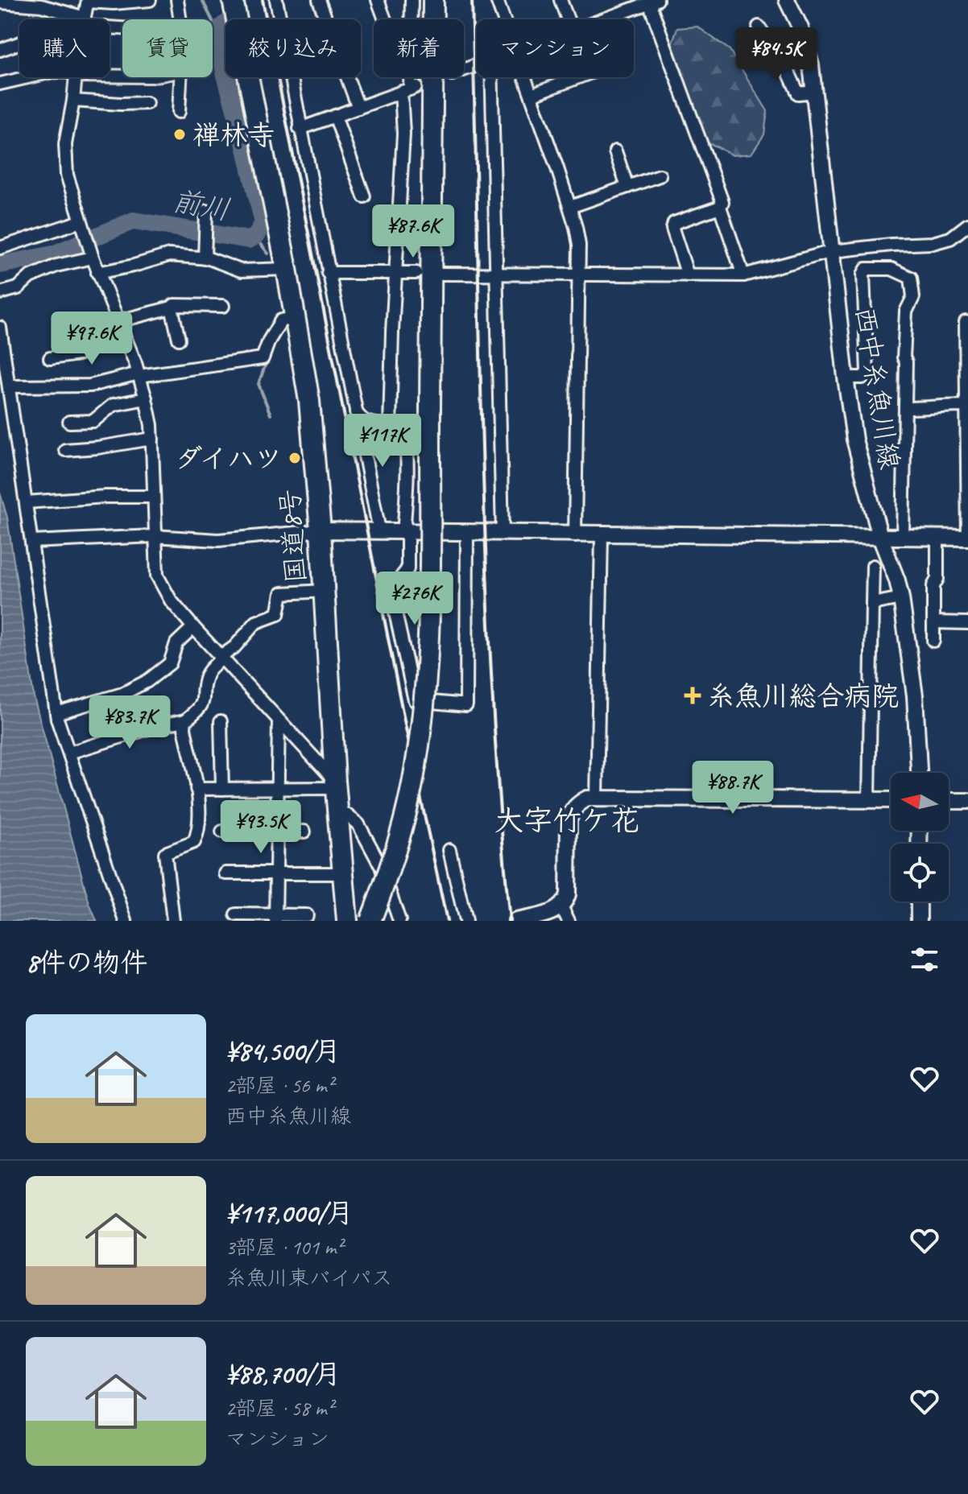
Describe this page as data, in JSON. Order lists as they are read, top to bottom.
{
  "streets": {
    "highway": ["国道8号"],
    "street": ["西中糸魚川線"]
  },
  "districts": ["大字竹ケ花"],
  "water": ["前川"],
  "places": {
    "other": ["禅林寺", "ダイハツ"],
    "health": ["糸魚川総合病院"]
  },
  "north": "left",
  "page": {
    "chip": [
      "購入",
      "賃貸",
      "絞り込み",
      "新着",
      "マンション"
    ],
    "price": [
      "¥84.5K",
      "¥87.6K",
      "¥97.6K",
      "¥117K",
      "¥276K",
      "¥83.7K",
      "¥88.7K",
      "¥93.5K"
    ],
    "heading": "8件の物件",
    "list": [
      {
        "name": "¥84,500/月",
        "note": "2部屋 · 56 m² · 西中糸魚川線"
      },
      {
        "name": "¥117,000/月",
        "note": "3部屋 · 101 m² · 糸魚川東バイパス"
      },
      {
        "name": "¥88,700/月",
        "note": "2部屋 · 58 m² · マンション"
      }
    ]
  }
}
